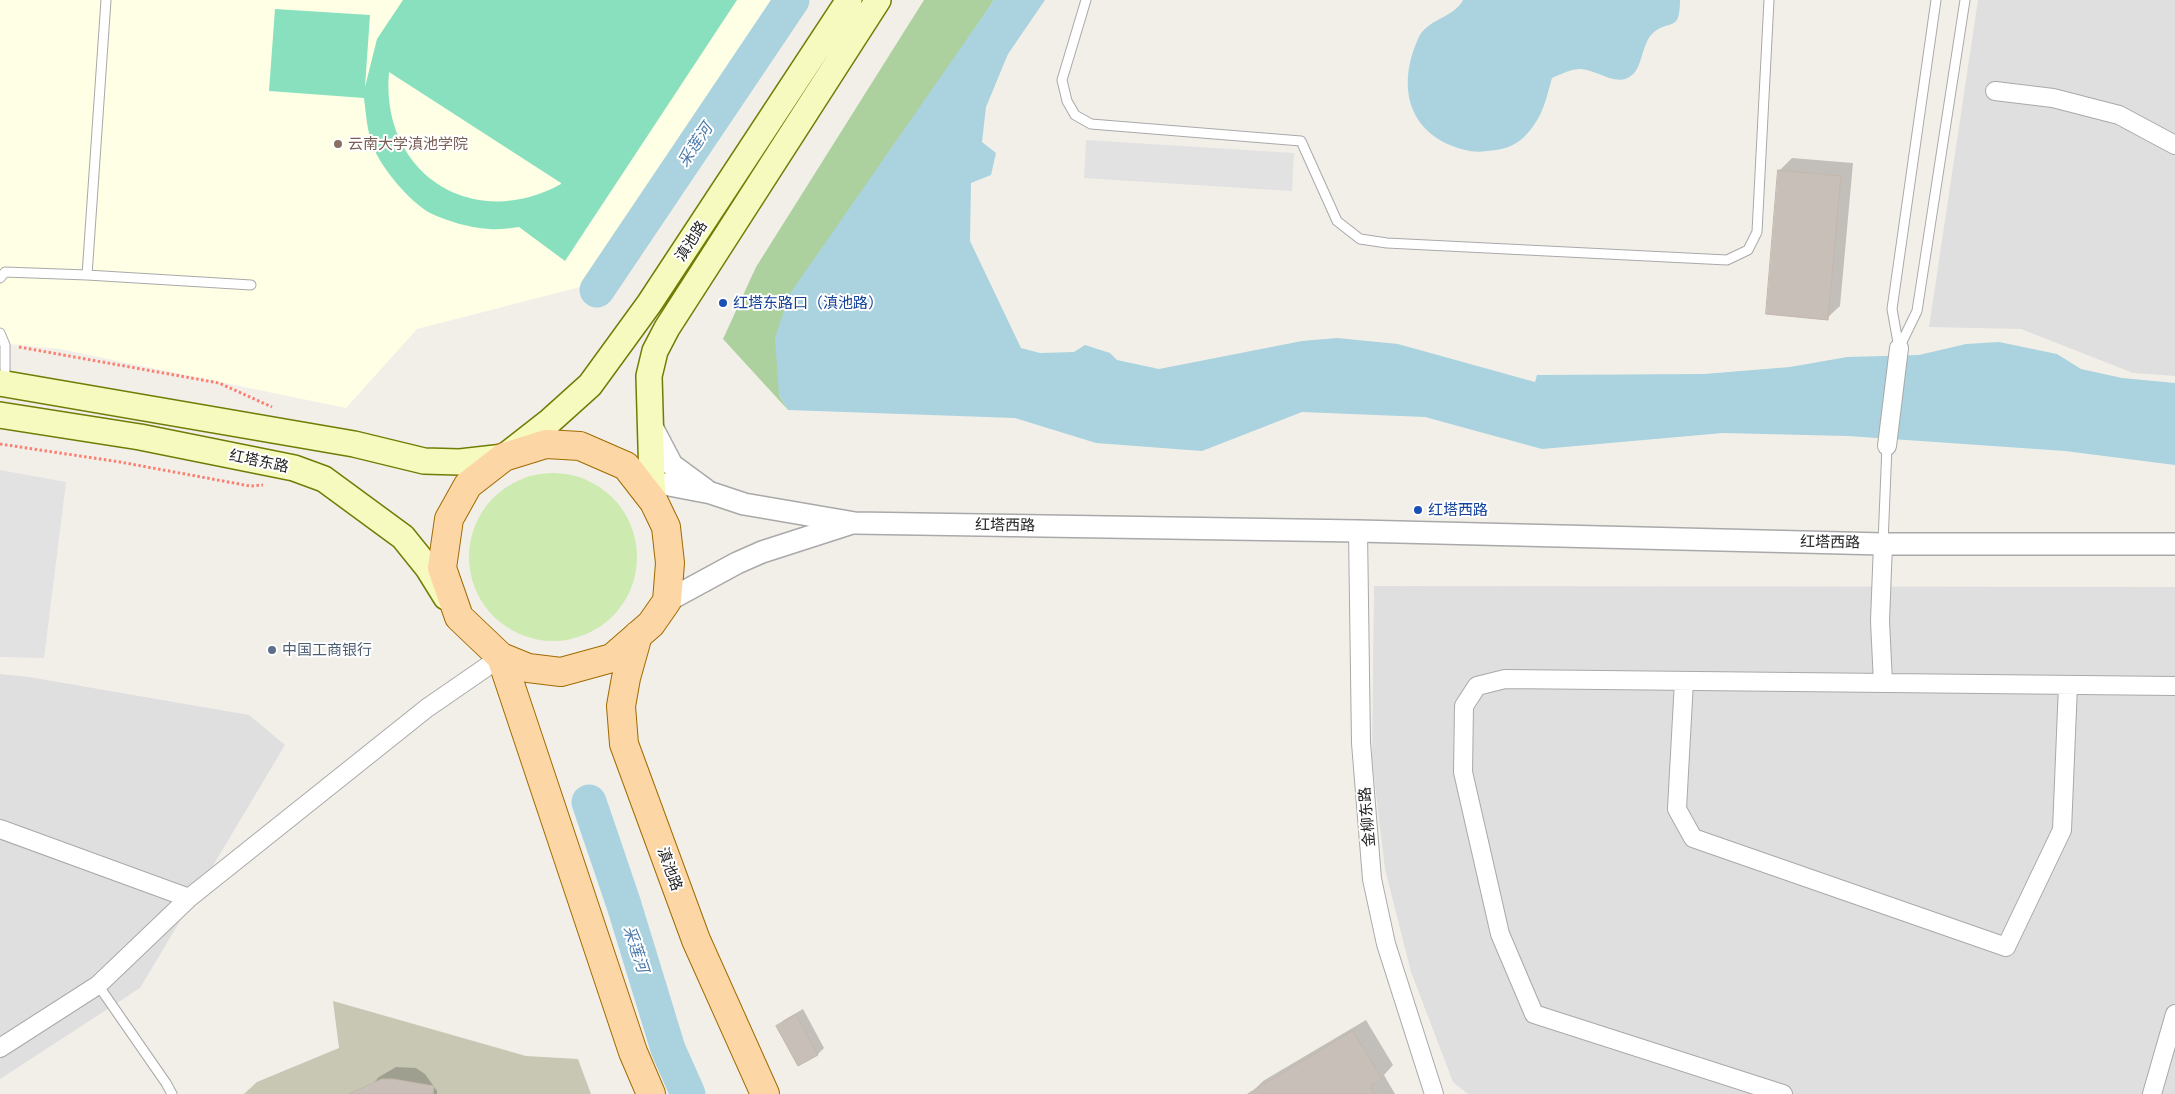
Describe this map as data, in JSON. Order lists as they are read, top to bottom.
{
  "streets": {
    "main road": ["滇池路", "红塔东路"],
    "street": ["红塔西路", "金柳东路"]
  },
  "crossings": [
    ["红塔西路", "金柳东路"]
  ],
  "water": ["采莲河"],
  "places": [
    "云南大学滇池学院",
    "红塔东路口（滇池路）",
    "红塔西路",
    "中国工商银行"
  ]
}
